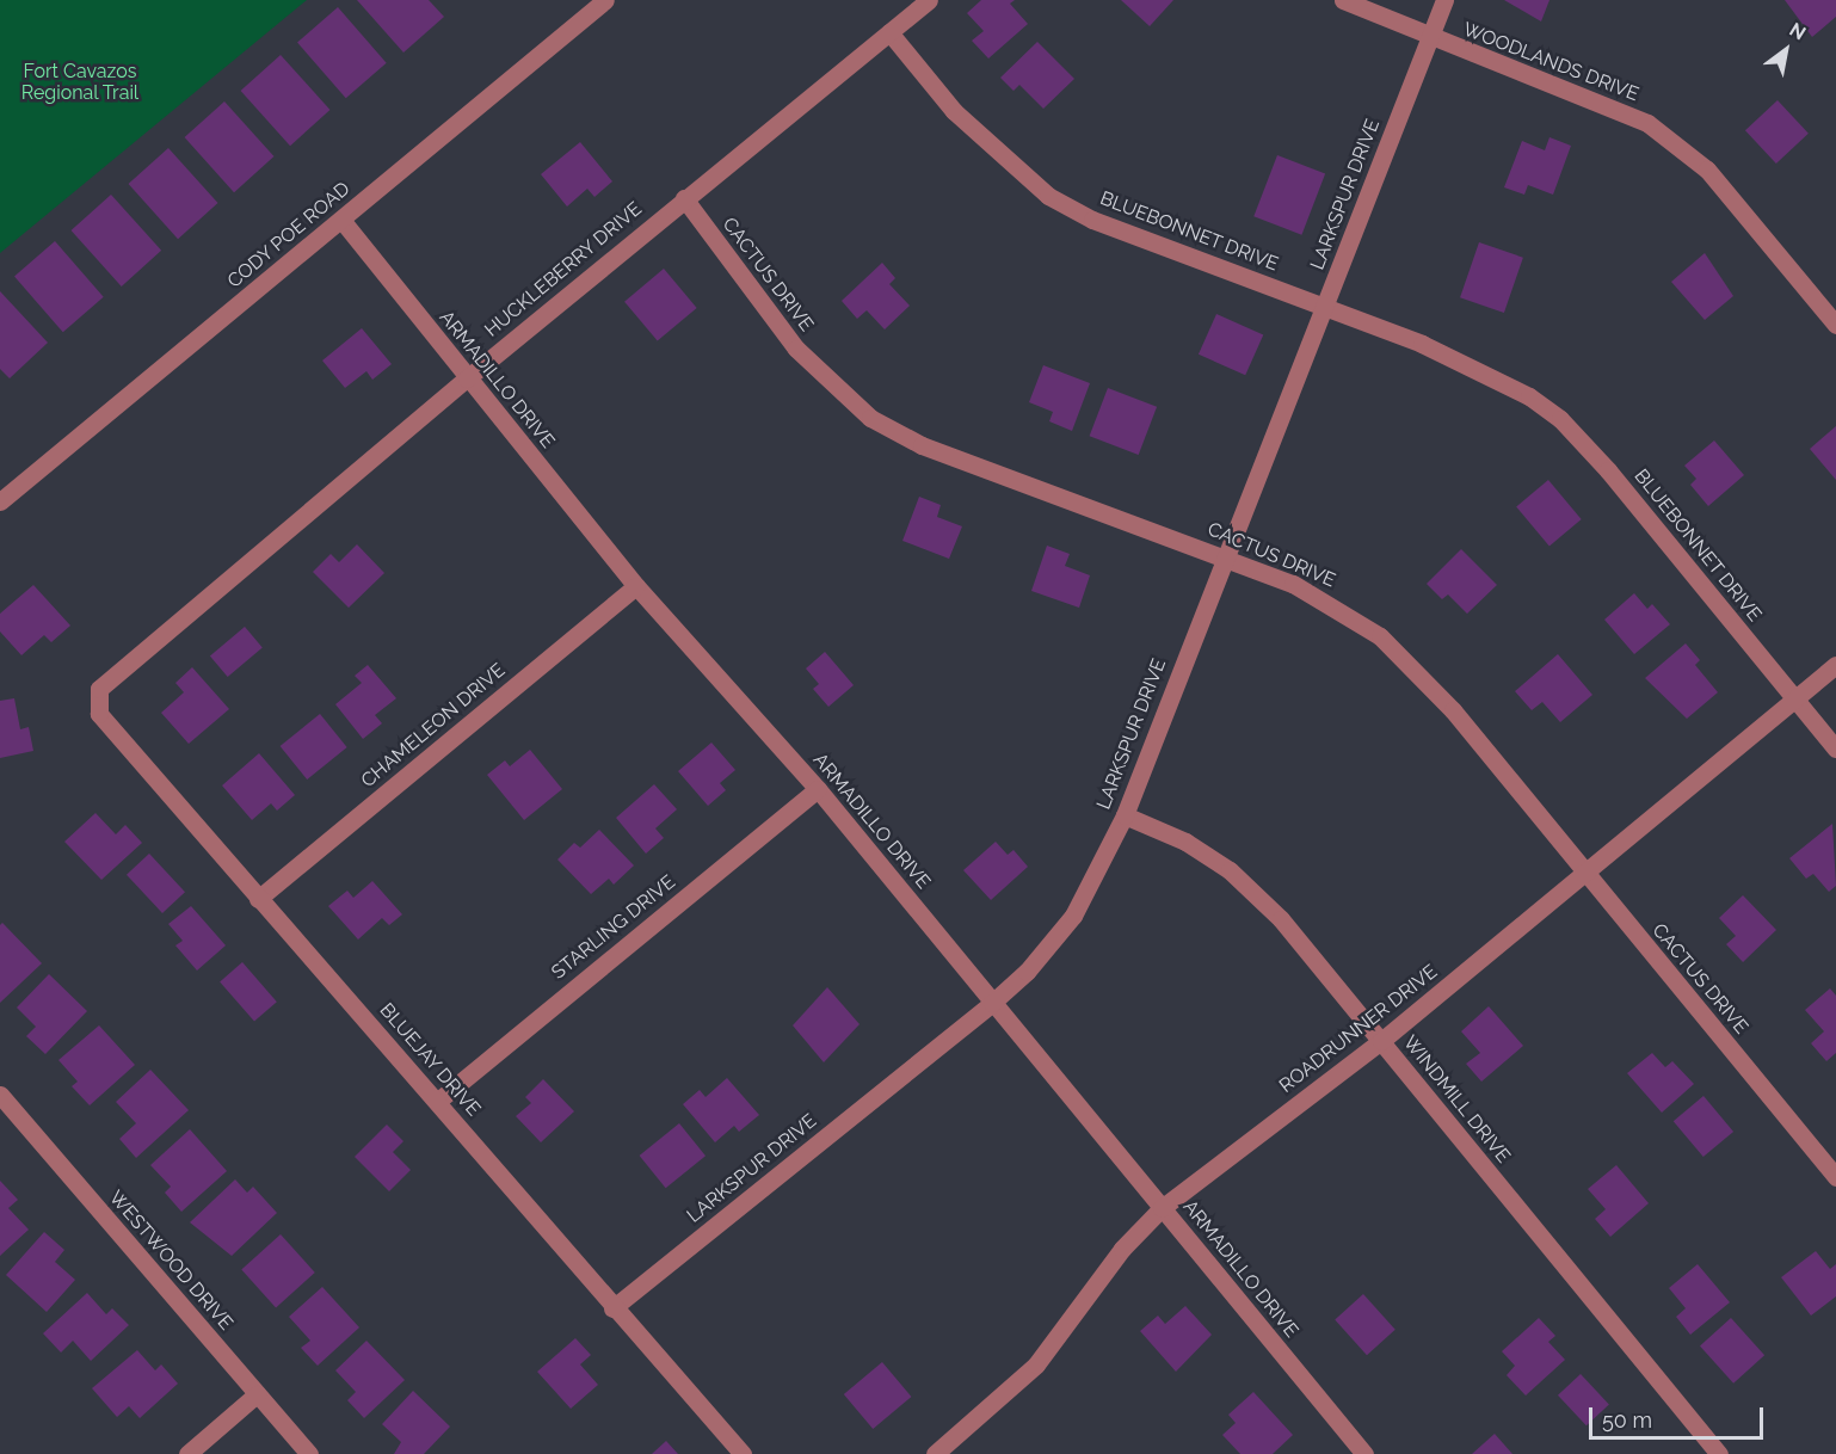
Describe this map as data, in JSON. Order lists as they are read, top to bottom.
{
  "streets": {
    "street": [
      "WOODLANDS DRIVE",
      "LARKSPUR DRIVE",
      "BLUEBONNET DRIVE",
      "CODY POE ROAD",
      "HUCKLEBERRY DRIVE",
      "CACTUS DRIVE",
      "ARMADILLO DRIVE",
      "CHAMELEON DRIVE",
      "STARLING DRIVE",
      "ROADRUNNER DRIVE",
      "BLUEJAY DRIVE",
      "WINDMILL DRIVE",
      "WESTWOOD DRIVE"
    ]
  },
  "crossings": [
    ["WOODLANDS DRIVE", "LARKSPUR DRIVE"],
    ["LARKSPUR DRIVE", "BLUEBONNET DRIVE"],
    ["LARKSPUR DRIVE", "CACTUS DRIVE"],
    ["LARKSPUR DRIVE", "ARMADILLO DRIVE"],
    ["LARKSPUR DRIVE", "BLUEJAY DRIVE"],
    ["LARKSPUR DRIVE", "WINDMILL DRIVE"],
    ["BLUEBONNET DRIVE", "HUCKLEBERRY DRIVE"],
    ["BLUEBONNET DRIVE", "ROADRUNNER DRIVE"],
    ["CODY POE ROAD", "ARMADILLO DRIVE"],
    ["HUCKLEBERRY DRIVE", "CACTUS DRIVE"],
    ["HUCKLEBERRY DRIVE", "ARMADILLO DRIVE"],
    ["HUCKLEBERRY DRIVE", "BLUEJAY DRIVE"],
    ["CACTUS DRIVE", "ROADRUNNER DRIVE"],
    ["ARMADILLO DRIVE", "CHAMELEON DRIVE"],
    ["ARMADILLO DRIVE", "STARLING DRIVE"],
    ["ARMADILLO DRIVE", "ROADRUNNER DRIVE"],
    ["CHAMELEON DRIVE", "BLUEJAY DRIVE"],
    ["STARLING DRIVE", "BLUEJAY DRIVE"],
    ["ROADRUNNER DRIVE", "WINDMILL DRIVE"]
  ],
  "parks": ["Fort Cavazos Regional Trail"],
  "scale_bar": "50 m",
  "north": "top right"
}
